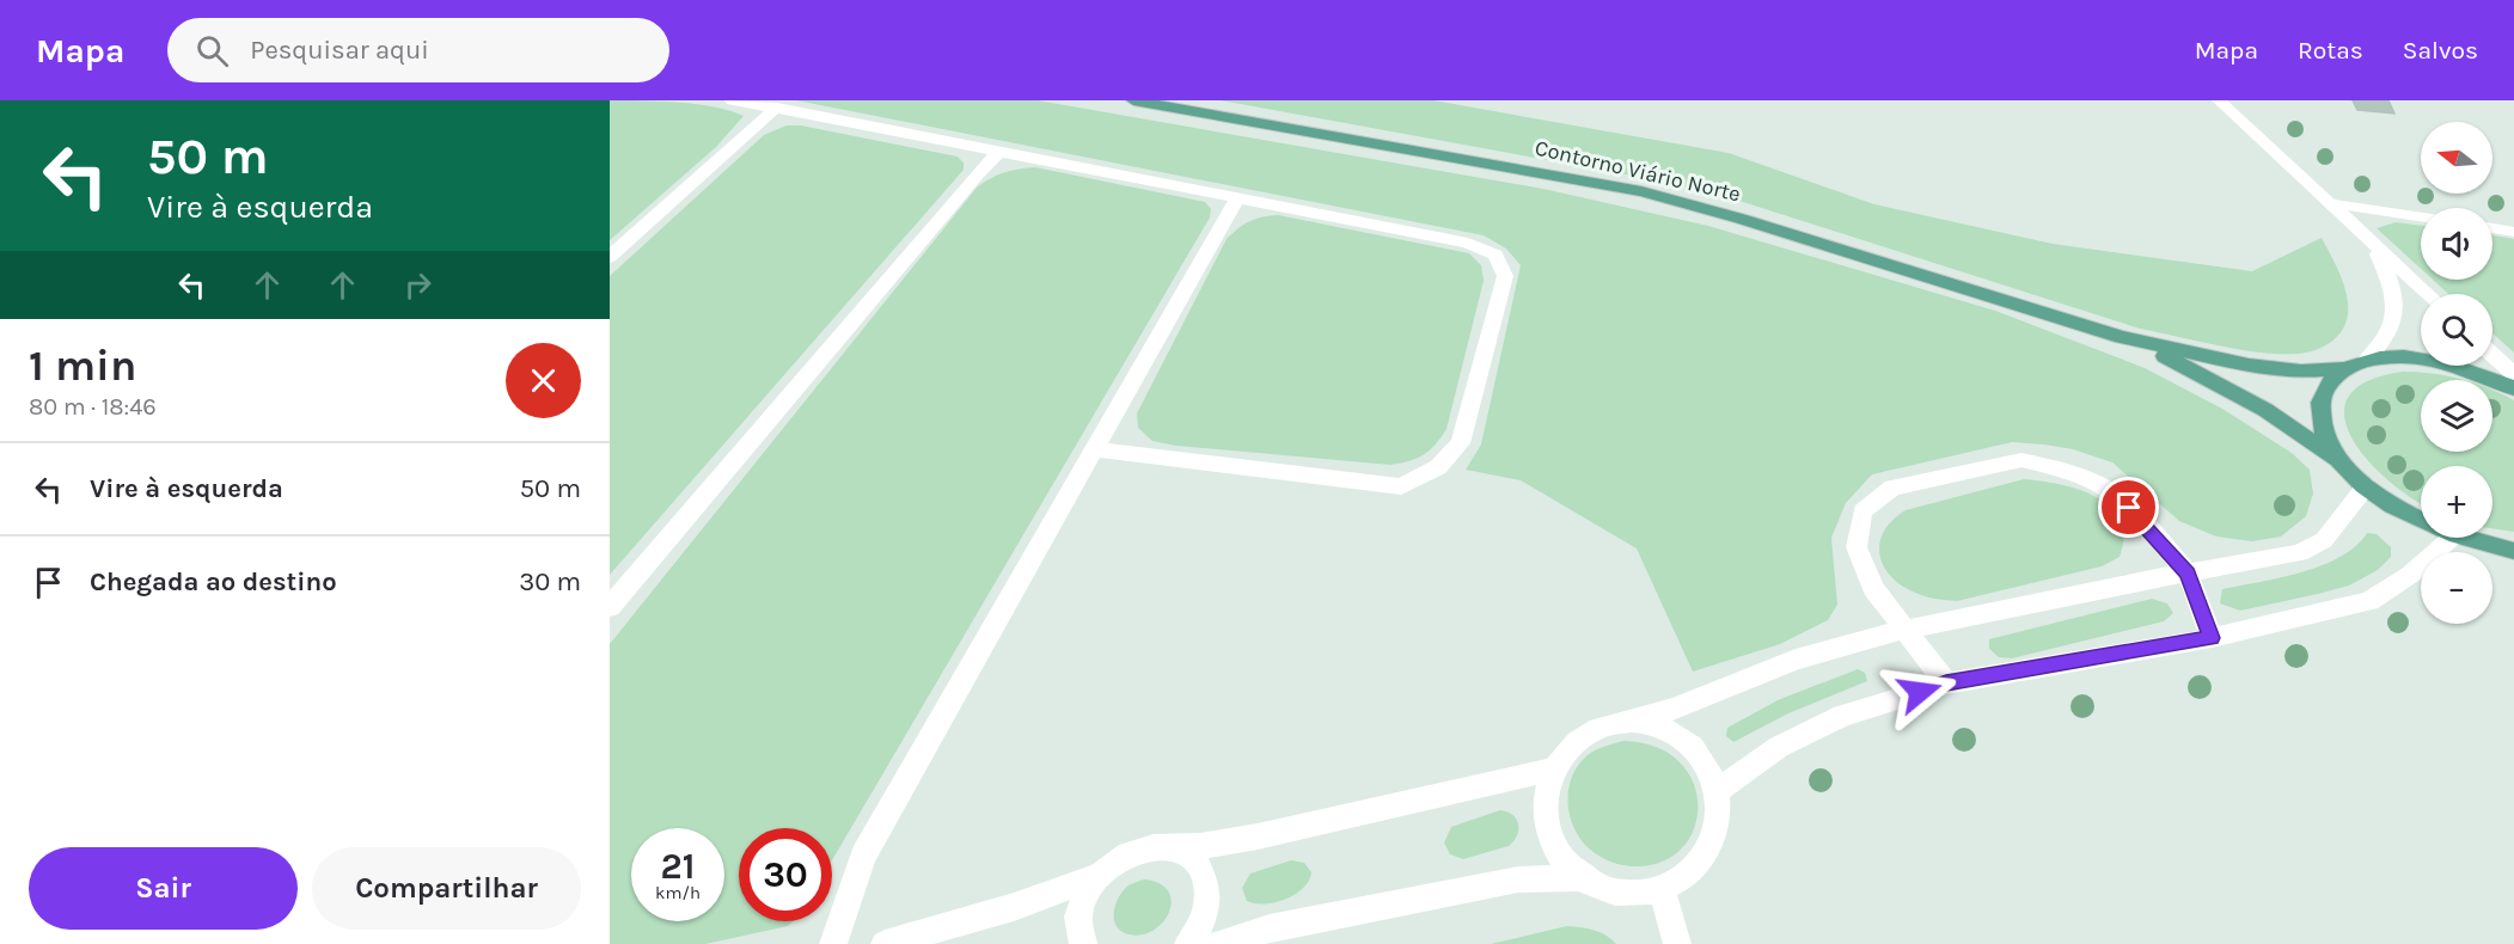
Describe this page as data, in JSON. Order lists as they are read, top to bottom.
{
  "streets": {
    "main road": ["Contorno Viário Norte"]
  },
  "north": "left",
  "page": {
    "header": "Mapa",
    "search": "Pesquisar aqui",
    "nav": ["Mapa", "Rotas", "Salvos"],
    "turn": ["50 m", "Vire à esquerda"],
    "map_buttons": ["+", "−"],
    "heading": ["1 min", "80 m · 18:46"],
    "list": [
      {
        "name": "Vire à esquerda",
        "value": "50 m"
      },
      {
        "name": "Chegada ao destino",
        "value": "30 m"
      }
    ],
    "speed": "21 km/h",
    "limit": "30",
    "buttons": ["Sair", "Compartilhar"]
  }
}
